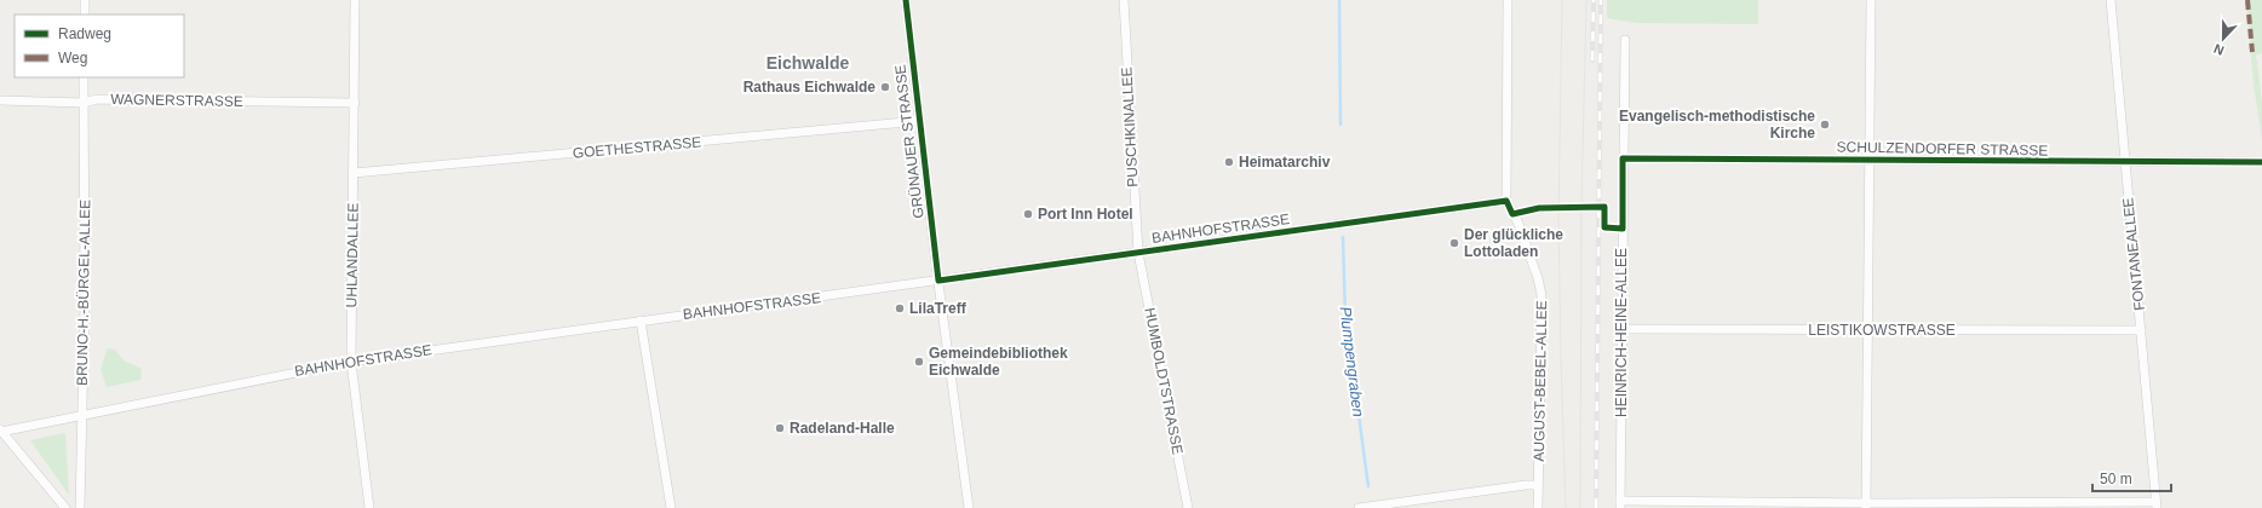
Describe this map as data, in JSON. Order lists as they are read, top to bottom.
{
  "streets": {
    "street": [
      "WAGNERSTRASSE",
      "PUSCHKINALLEE",
      "GRÜNAUER STRASSE",
      "GOETHESTRASSE",
      "SCHULZENDORFER STRASSE",
      "BAHNHOFSTRASSE",
      "FONTANEALLEE",
      "UHLANDALLEE",
      "BRUNO-H.-BÜRGEL-ALLEE",
      "LEISTIKOWSTRASSE",
      "HEINRICH-HEINE-ALLEE",
      "HUMBOLDTSTRASSE",
      "AUGUST-BEBEL-ALLEE"
    ]
  },
  "crossings": [
    ["WAGNERSTRASSE", "UHLANDALLEE"],
    ["WAGNERSTRASSE", "BRUNO-H.-BÜRGEL-ALLEE"],
    ["PUSCHKINALLEE", "BAHNHOFSTRASSE"],
    ["PUSCHKINALLEE", "HUMBOLDTSTRASSE"],
    ["GRÜNAUER STRASSE", "GOETHESTRASSE"],
    ["GRÜNAUER STRASSE", "BAHNHOFSTRASSE"],
    ["GOETHESTRASSE", "UHLANDALLEE"],
    ["SCHULZENDORFER STRASSE", "FONTANEALLEE"],
    ["SCHULZENDORFER STRASSE", "HEINRICH-HEINE-ALLEE"],
    ["BAHNHOFSTRASSE", "UHLANDALLEE"],
    ["BAHNHOFSTRASSE", "BRUNO-H.-BÜRGEL-ALLEE"],
    ["BAHNHOFSTRASSE", "HUMBOLDTSTRASSE"],
    ["BAHNHOFSTRASSE", "AUGUST-BEBEL-ALLEE"],
    ["FONTANEALLEE", "LEISTIKOWSTRASSE"],
    ["LEISTIKOWSTRASSE", "HEINRICH-HEINE-ALLEE"]
  ],
  "districts": ["Eichwalde"],
  "water": ["Plumpengraben"],
  "places": [
    "Rathaus Eichwalde",
    "Evangelisch-methodistische Kirche",
    "Heimatarchiv",
    "Port Inn Hotel",
    "Der glückliche Lottoladen",
    "LilaTreff",
    "Gemeindebibliothek Eichwalde",
    "Radeland-Halle"
  ],
  "legend": ["Radweg", "Weg"],
  "scale_bar": "50 m",
  "north": "bottom"
}
